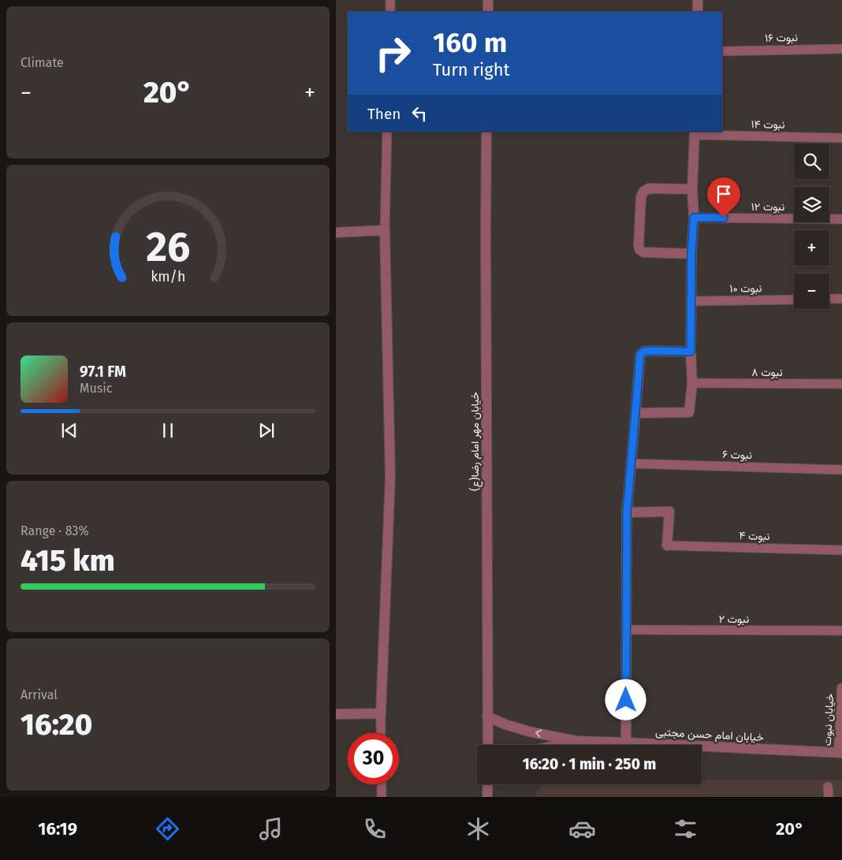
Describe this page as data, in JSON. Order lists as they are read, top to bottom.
{
  "streets": {
    "street": ["خیابان مهر امام رضا(ع)", "خیابان نبوت", "خیابان امام حسن مجتبی"],
    "lane": [
      "نبوت ۱۶",
      "نبوت ۱۴",
      "نبوت ۱۲",
      "نبوت ۱۰",
      "نبوت ۸",
      "نبوت ۶",
      "نبوت ۴",
      "نبوت ۲"
    ]
  },
  "crossings": [
    ["خیابان مهر امام رضا(ع)", "خیابان امام حسن مجتبی"],
    ["خیابان نبوت", "خیابان امام حسن مجتبی"]
  ],
  "page": {
    "tile": [
      "Climate",
      ["Range · 83%", "415 km"],
      ["Arrival", "16:20"]
    ],
    "turn": ["160 m", "Turn right"],
    "heat": ["−", "20°", "+"],
    "then": "Then",
    "map_buttons": ["+", "−"],
    "song": ["97.1 FM", "Music"],
    "limit": "30",
    "trip": "16:20 · 1 min · 250 m",
    "tabs": ["16:19", "20°"],
    "gauge": ["26", "km/h"]
  }
}
